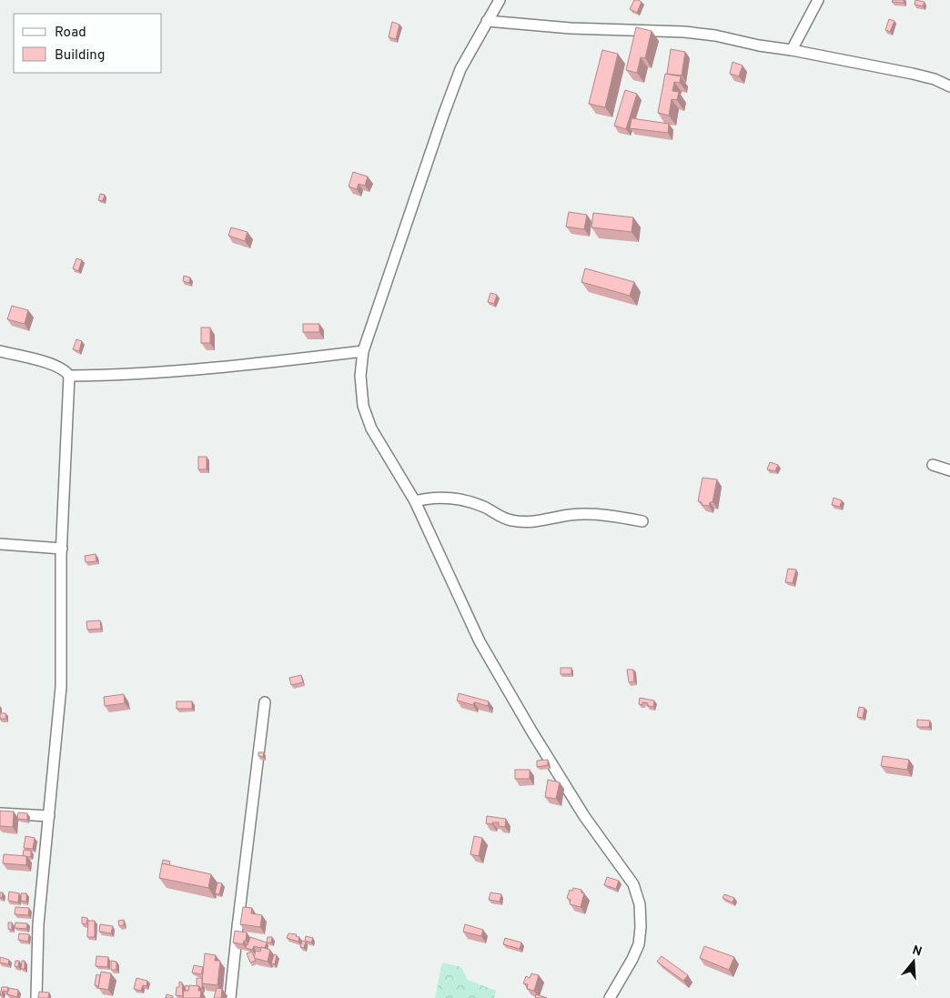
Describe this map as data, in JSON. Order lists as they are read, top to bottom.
{
  "legend": ["Road", "Building"],
  "north": "top"
}
